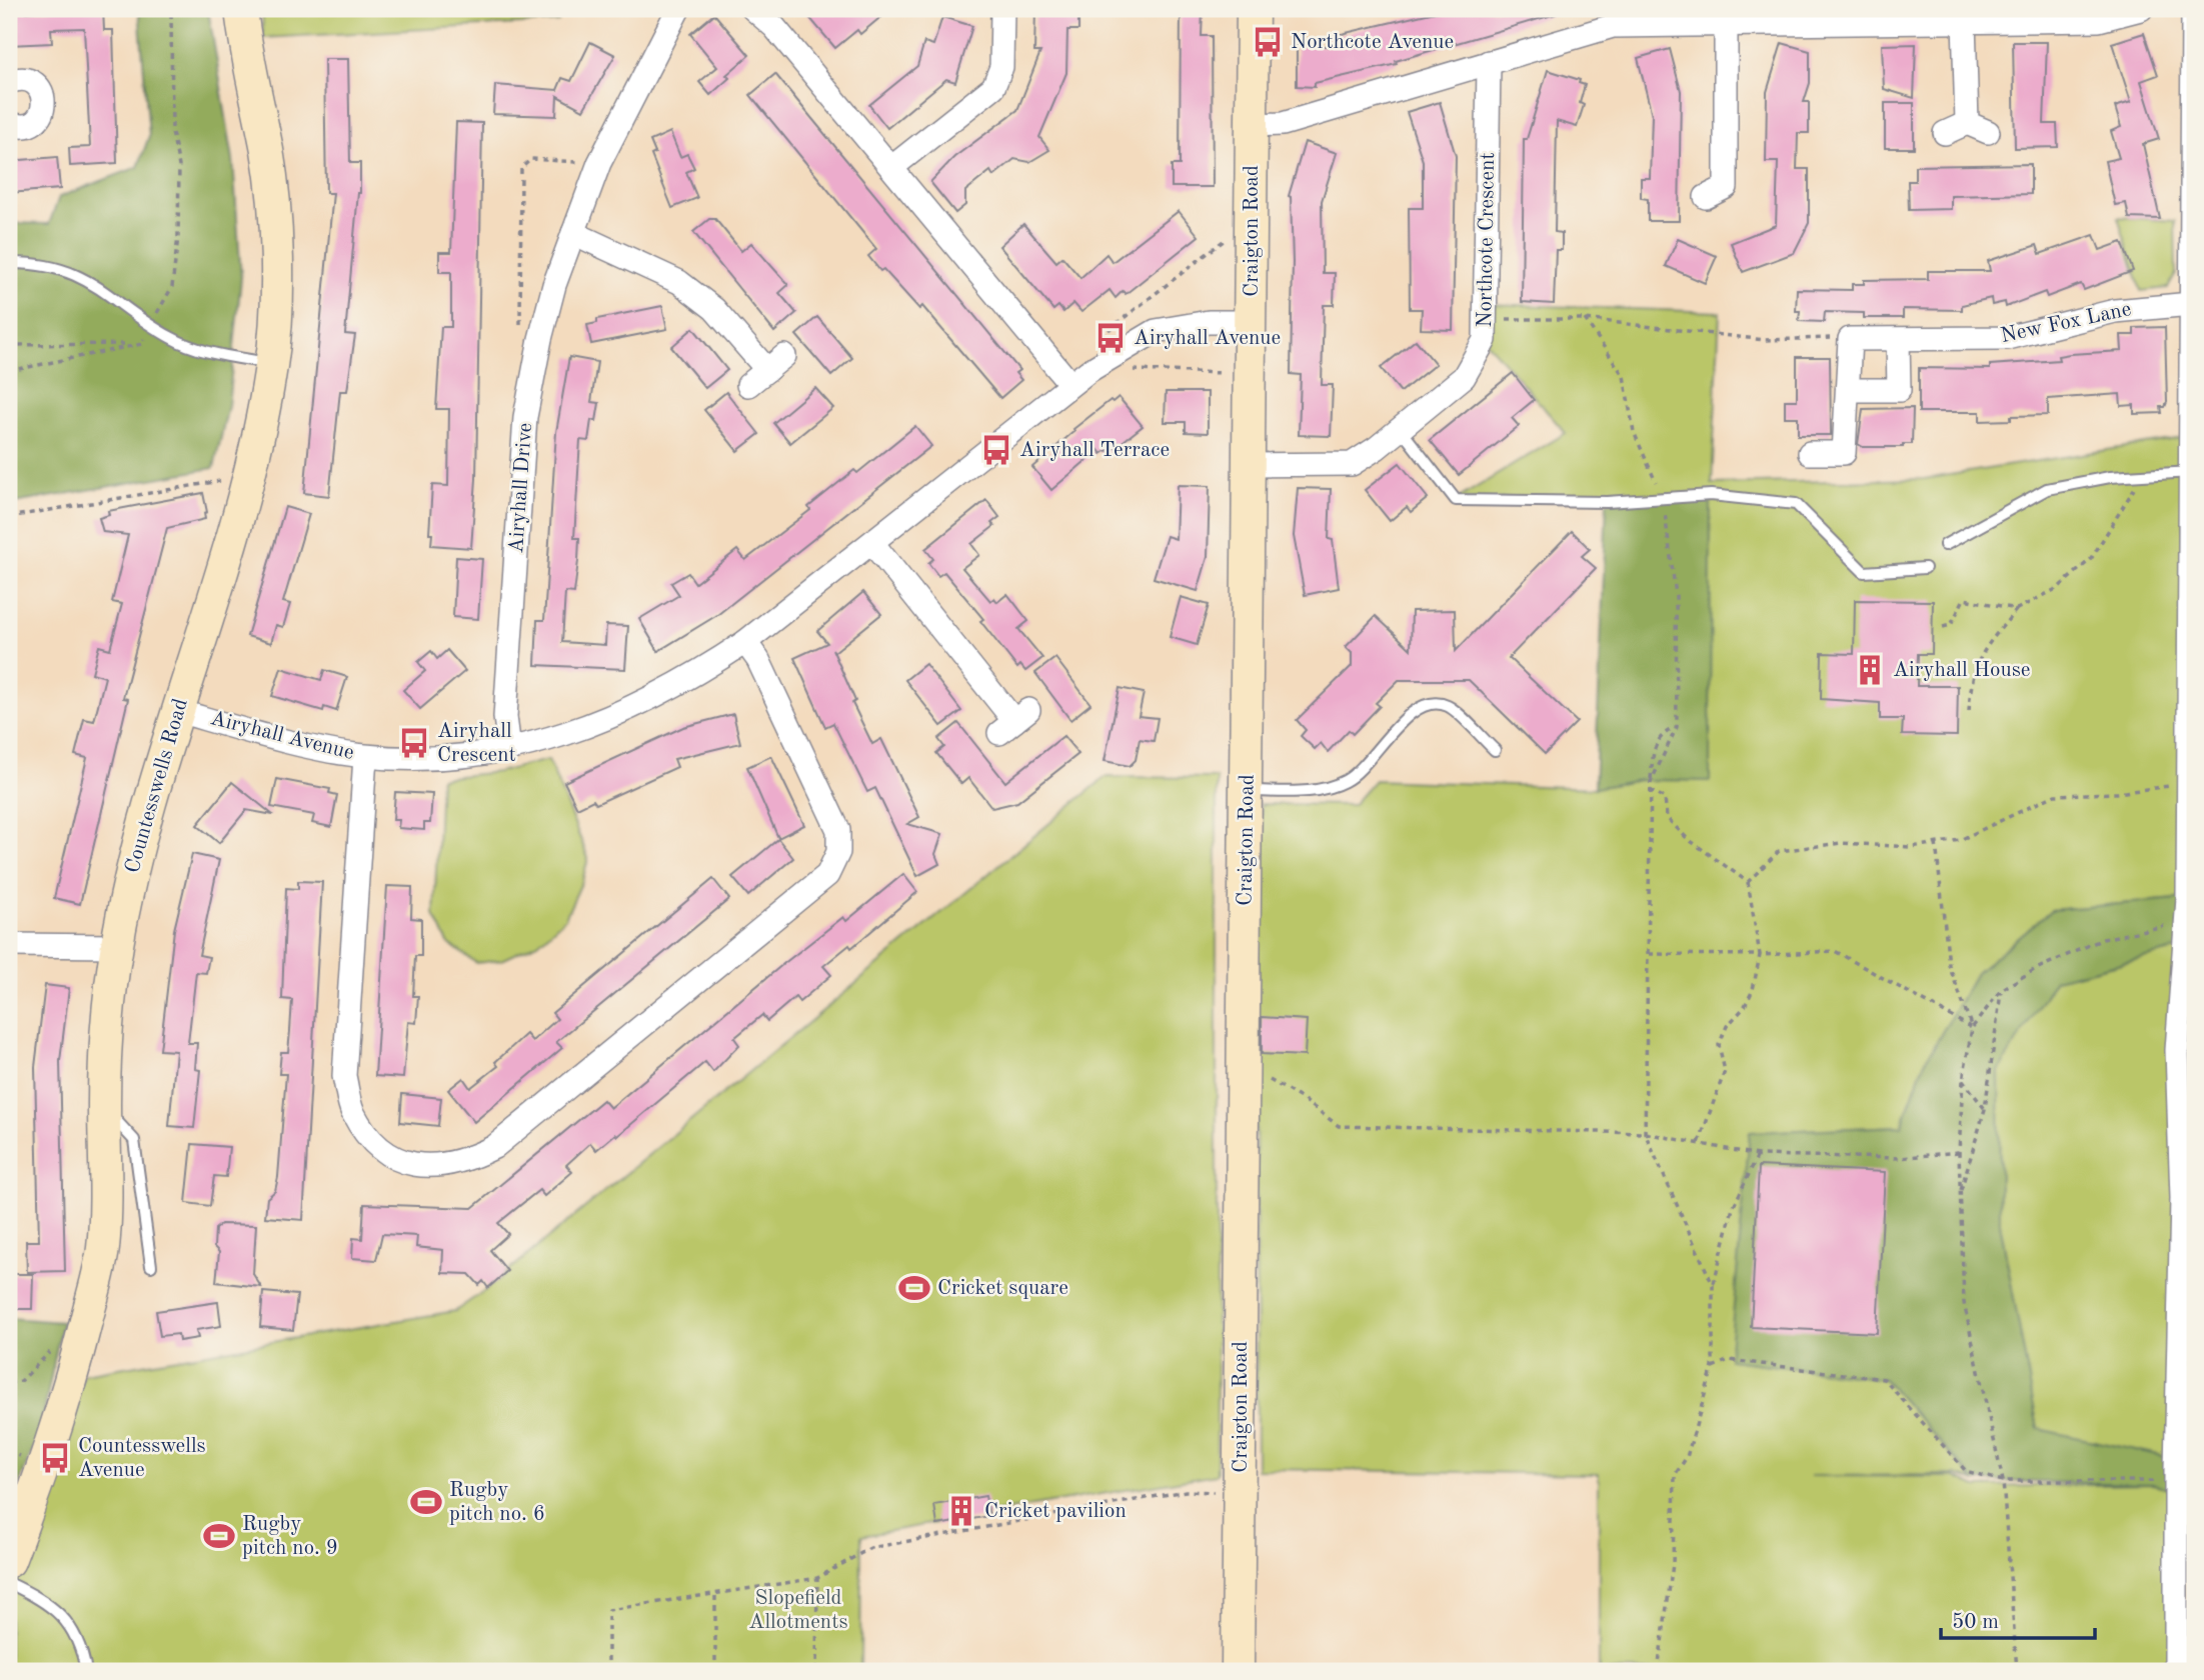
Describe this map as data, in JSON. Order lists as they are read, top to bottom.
{
  "streets": {
    "street": [
      "Craigton Road",
      "Northcote Crescent",
      "New Fox Lane",
      "Airyhall Drive",
      "Airyhall Avenue",
      "Countesswells Road"
    ]
  },
  "crossings": [
    ["Craigton Road", "Northcote Crescent"],
    ["Craigton Road", "Airyhall Avenue"],
    ["Airyhall Drive", "Airyhall Avenue"],
    ["Airyhall Avenue", "Countesswells Road"]
  ],
  "parks": ["Slopefield Allotments"],
  "places": {
    "bus stop": [
      "Northcote Avenue",
      "Airyhall Avenue",
      "Airyhall Terrace",
      "Airyhall Crescent",
      "Countesswells Avenue"
    ],
    "building": ["Airyhall House", "Cricket pavilion"],
    "sports": ["Cricket square", "Rugby pitch no. 6", "Rugby pitch no. 9"]
  },
  "scale_bar": "50 m"
}
